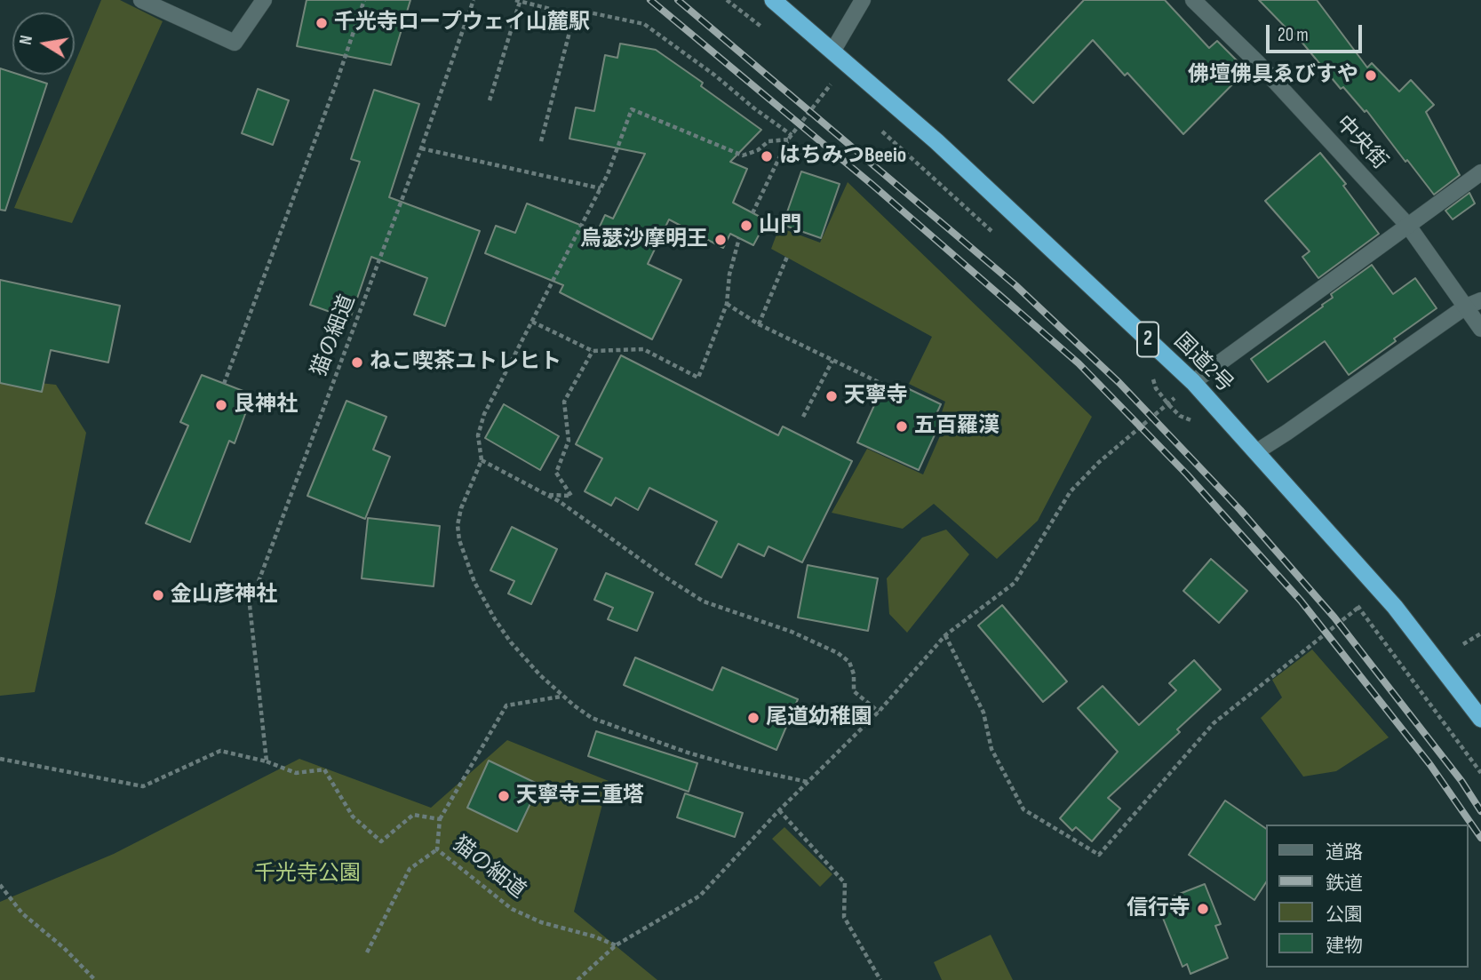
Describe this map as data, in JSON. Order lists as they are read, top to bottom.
{
  "streets": {
    "highway": ["2", "国道2号"],
    "street": ["中央街"],
    "path": ["猫の細道"]
  },
  "parks": ["千光寺公園"],
  "places": [
    "千光寺ロープウェイ山麓駅",
    "佛壇佛具ゑびすや",
    "はちみつBeeio",
    "山門",
    "烏瑟沙摩明王",
    "ねこ喫茶ユトレヒト",
    "天寧寺",
    "艮神社",
    "五百羅漢",
    "金山彦神社",
    "尾道幼稚園",
    "天寧寺三重塔",
    "信行寺"
  ],
  "legend": [
    "道路",
    "鉄道",
    "公園",
    "建物"
  ],
  "scale_bar": "20 m",
  "north": "left"
}
